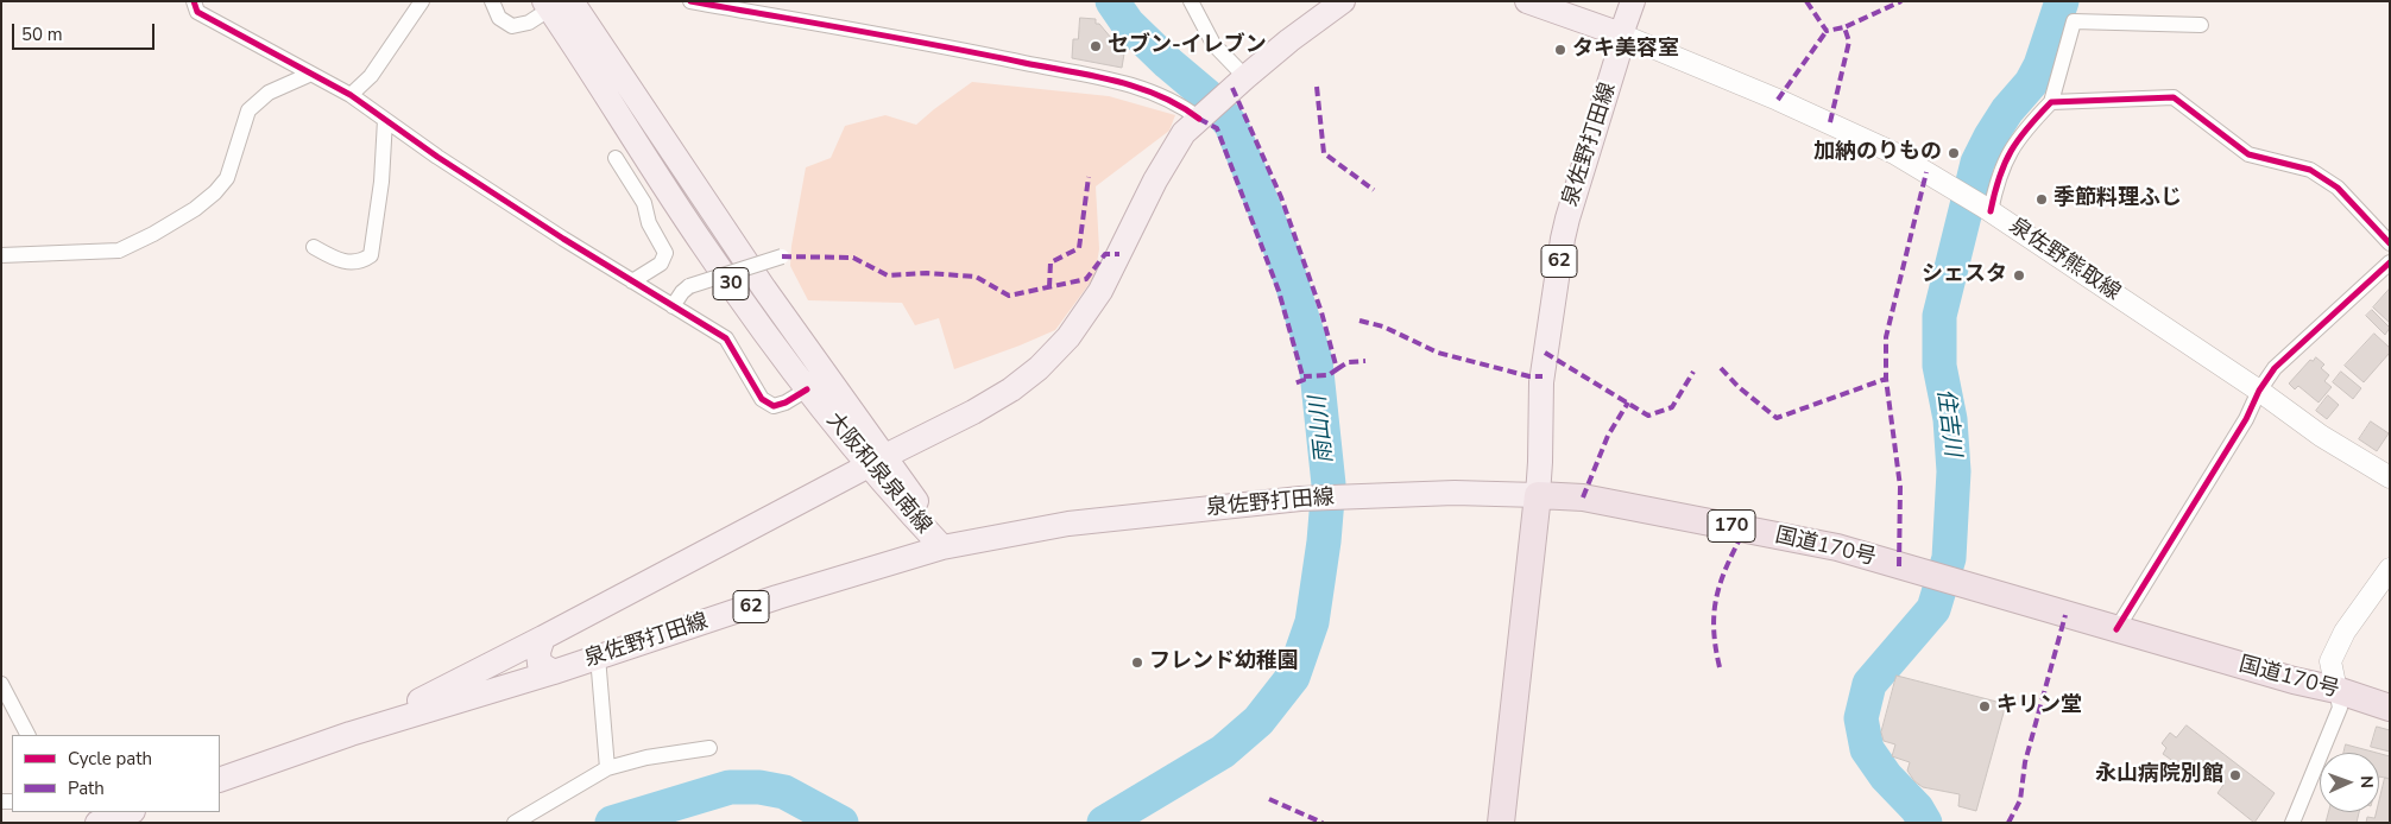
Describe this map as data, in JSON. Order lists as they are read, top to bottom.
{
  "streets": {
    "highway": ["170", "国道170号"],
    "main road": [
      "泉佐野打田線",
      "泉佐野熊取線",
      "62",
      "30",
      "大阪和泉泉南線"
    ]
  },
  "crossings": [
    ["泉佐野打田線", "泉佐野熊取線"],
    ["泉佐野打田線", "62"],
    ["泉佐野打田線", "大阪和泉泉南線"],
    ["泉佐野打田線", "国道170号"]
  ],
  "water": ["住吉川", "雨山川"],
  "places": [
    "セブン-イレブン",
    "タキ美容室",
    "加納のりもの",
    "季節料理ふじ",
    "シェスタ",
    "フレンド幼稚園",
    "キリン堂",
    "永山病院別館"
  ],
  "legend": ["Cycle path", "Path"],
  "scale_bar": "50 m",
  "north": "right"
}
